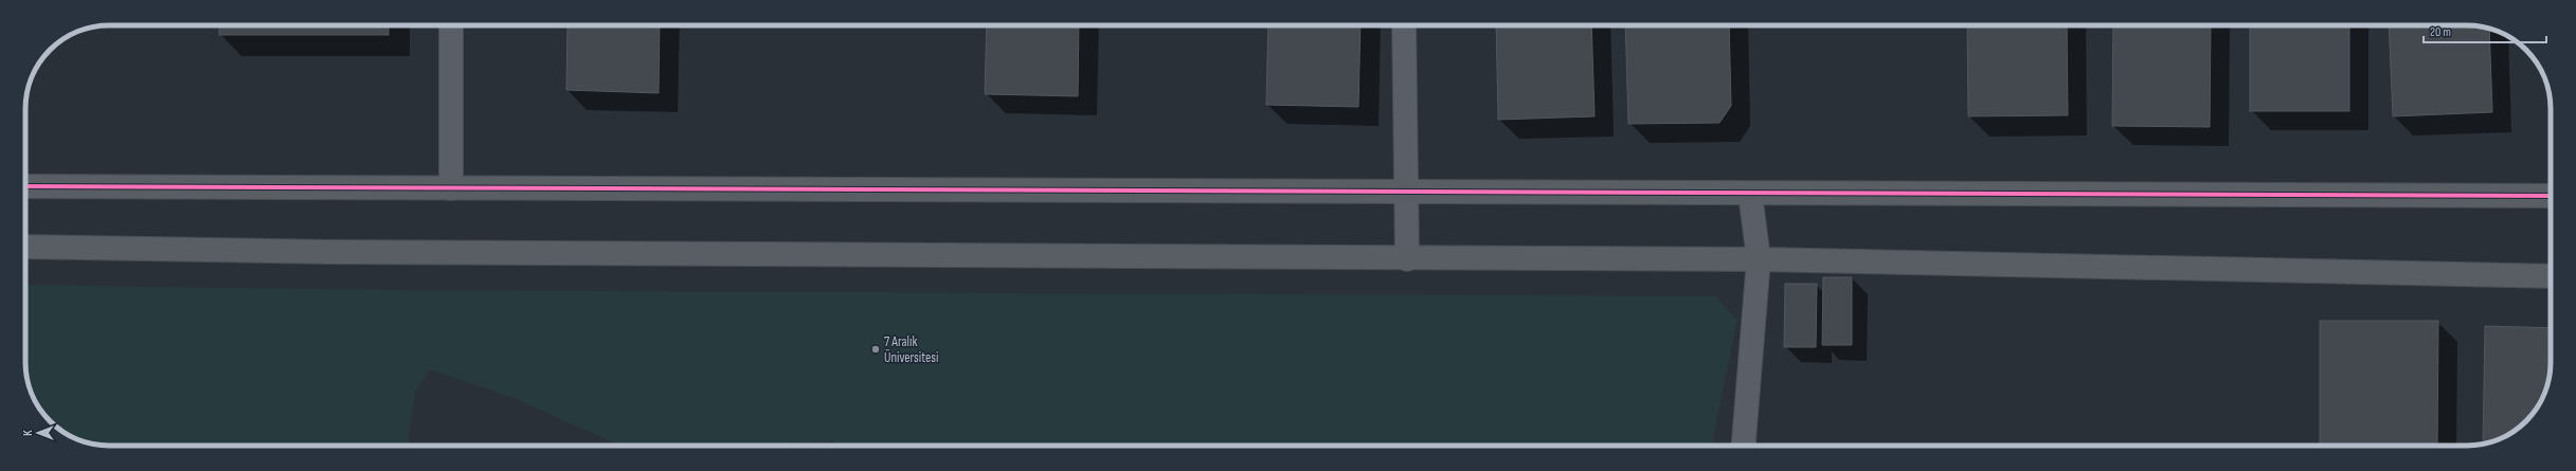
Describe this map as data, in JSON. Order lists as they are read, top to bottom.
{
  "places": ["7 Aralık Üniversitesi"],
  "scale_bar": "20 m",
  "north": "left"
}
